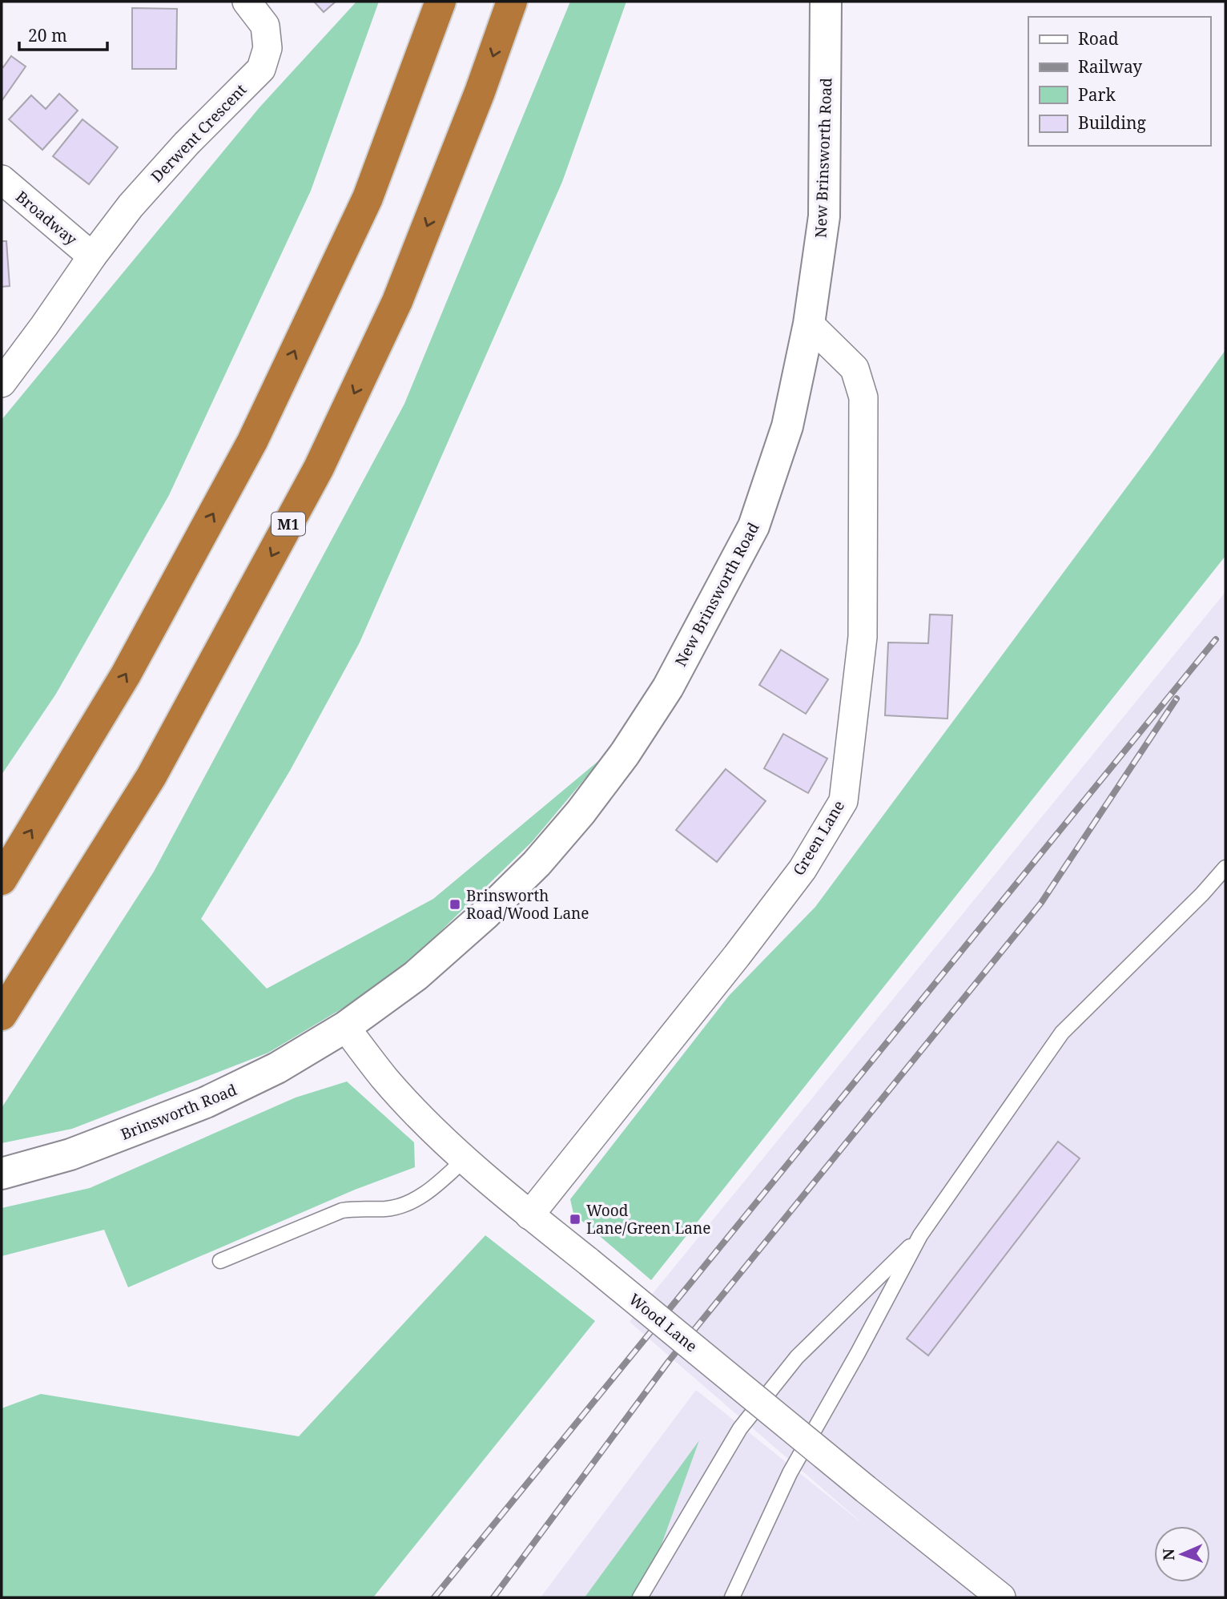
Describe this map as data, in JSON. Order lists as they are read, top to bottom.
{
  "streets": {
    "highway": ["M1"],
    "main road": ["New Brinsworth Road", "Brinsworth Road"],
    "street": [
      "Derwent Crescent",
      "Broadway",
      "Green Lane",
      "Wood Lane"
    ]
  },
  "crossings": [
    ["Derwent Crescent", "Broadway"],
    ["New Brinsworth Road", "Green Lane"],
    ["New Brinsworth Road", "Brinsworth Road"],
    ["New Brinsworth Road", "Wood Lane"],
    ["Green Lane", "Wood Lane"],
    ["Brinsworth Road", "Wood Lane"]
  ],
  "places": {
    "transit": ["Brinsworth Road/Wood Lane", "Wood Lane/Green Lane"]
  },
  "legend": [
    "Road",
    "Railway",
    "Park",
    "Building"
  ],
  "scale_bar": "20 m",
  "north": "left"
}
